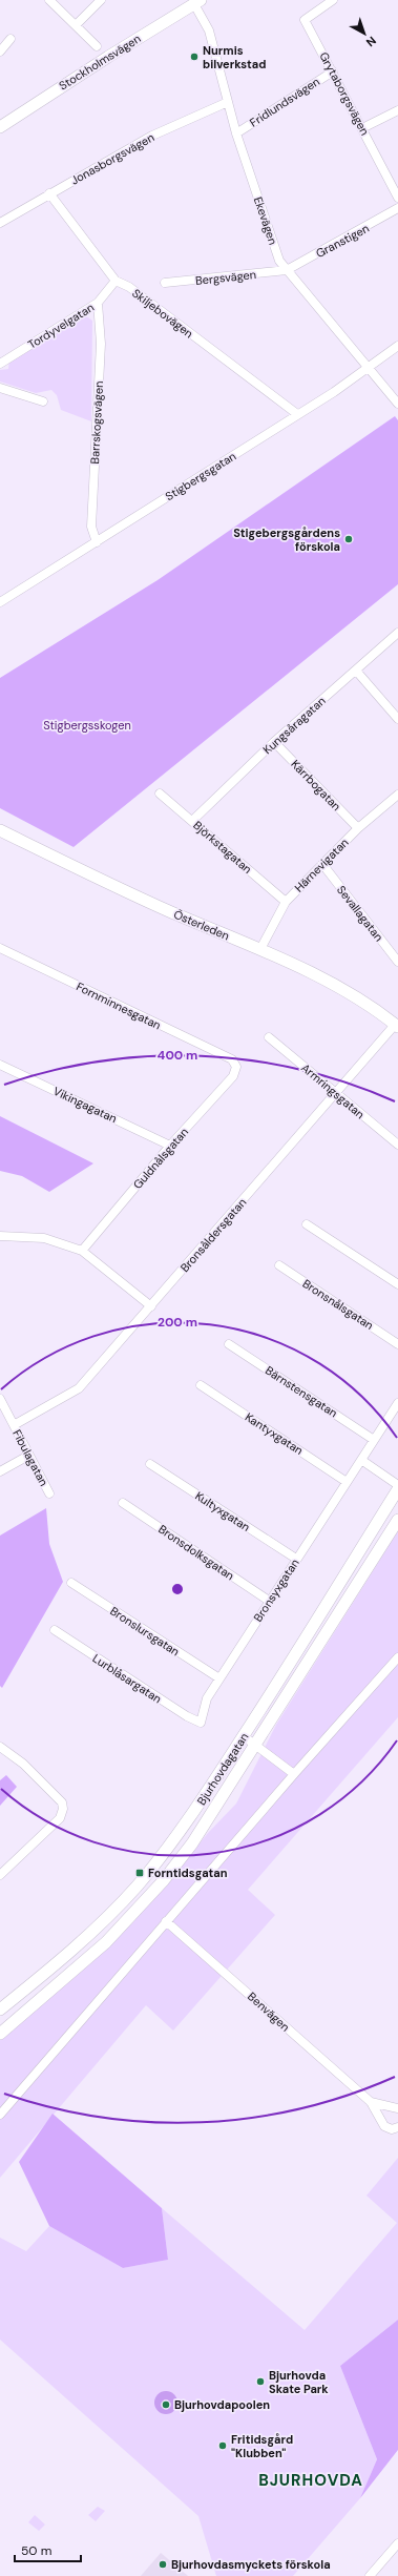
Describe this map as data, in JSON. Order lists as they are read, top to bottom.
{
  "streets": {
    "main road": ["Stockholmsvägen", "Österleden", "Bjurhovdagatan"],
    "street": [
      "Grytaborgsvägen",
      "Fridlundsvägen",
      "Jonasborgsvägen",
      "Ekevägen",
      "Granstigen",
      "Bergsvägen",
      "Skiljebovägen",
      "Tordyvelgatan",
      "Barrskogsvägen",
      "Stigbergsgatan",
      "Kungsåragatan",
      "Kärrbogatan",
      "Björkstagatan",
      "Härnevigatan",
      "Sevallagatan",
      "Fornminnesgatan",
      "Armringsgatan",
      "Vikingagatan",
      "Guldnålsgatan",
      "Bronsåldersgatan",
      "Bronsnålsgatan",
      "Bärnstensgatan",
      "Kantyxgatan",
      "Fibulagatan",
      "Kultyxgatan",
      "Bronsdolksgatan",
      "Bronsyxgatan",
      "Bronslursgatan",
      "Lurblåsargatan",
      "Benvägen"
    ]
  },
  "crossings": [
    ["Stockholmsvägen", "Ekevägen"],
    ["Grytaborgsvägen", "Fridlundsvägen"],
    ["Fridlundsvägen", "Ekevägen"],
    ["Jonasborgsvägen", "Ekevägen"],
    ["Jonasborgsvägen", "Skiljebovägen"],
    ["Ekevägen", "Granstigen"],
    ["Ekevägen", "Bergsvägen"],
    ["Ekevägen", "Stigbergsgatan"],
    ["Granstigen", "Bergsvägen"],
    ["Skiljebovägen", "Tordyvelgatan"],
    ["Skiljebovägen", "Stigbergsgatan"],
    ["Tordyvelgatan", "Barrskogsvägen"],
    ["Barrskogsvägen", "Stigbergsgatan"],
    ["Kungsåragatan", "Kärrbogatan"],
    ["Kungsåragatan", "Björkstagatan"],
    ["Kärrbogatan", "Härnevigatan"],
    ["Björkstagatan", "Härnevigatan"],
    ["Härnevigatan", "Sevallagatan"],
    ["Härnevigatan", "Österleden"],
    ["Österleden", "Bronsåldersgatan"],
    ["Fornminnesgatan", "Guldnålsgatan"],
    ["Armringsgatan", "Bronsåldersgatan"],
    ["Vikingagatan", "Guldnålsgatan"],
    ["Bronsåldersgatan", "Fibulagatan"],
    ["Bärnstensgatan", "Bronsyxgatan"],
    ["Kantyxgatan", "Bronsyxgatan"],
    ["Kultyxgatan", "Bronsyxgatan"],
    ["Bronsdolksgatan", "Bronsyxgatan"],
    ["Bronsyxgatan", "Bronslursgatan"],
    ["Bronsyxgatan", "Lurblåsargatan"]
  ],
  "districts": ["BJURHOVDA"],
  "parks": ["Stigbergsskogen"],
  "places": {
    "other": [
      "Nurmis bilverkstad",
      "Stigebergsgårdens förskola",
      "Bjurhovda Skate Park",
      "Bjurhovdapoolen",
      "Fritidsgård \"Klubben\"",
      "Bjurhovdasmyckets förskola"
    ],
    "transit": ["Forntidsgatan"]
  },
  "scale_bar": "50 m",
  "north": "bottom right",
  "rings": ["400 m", "200 m"]
}
